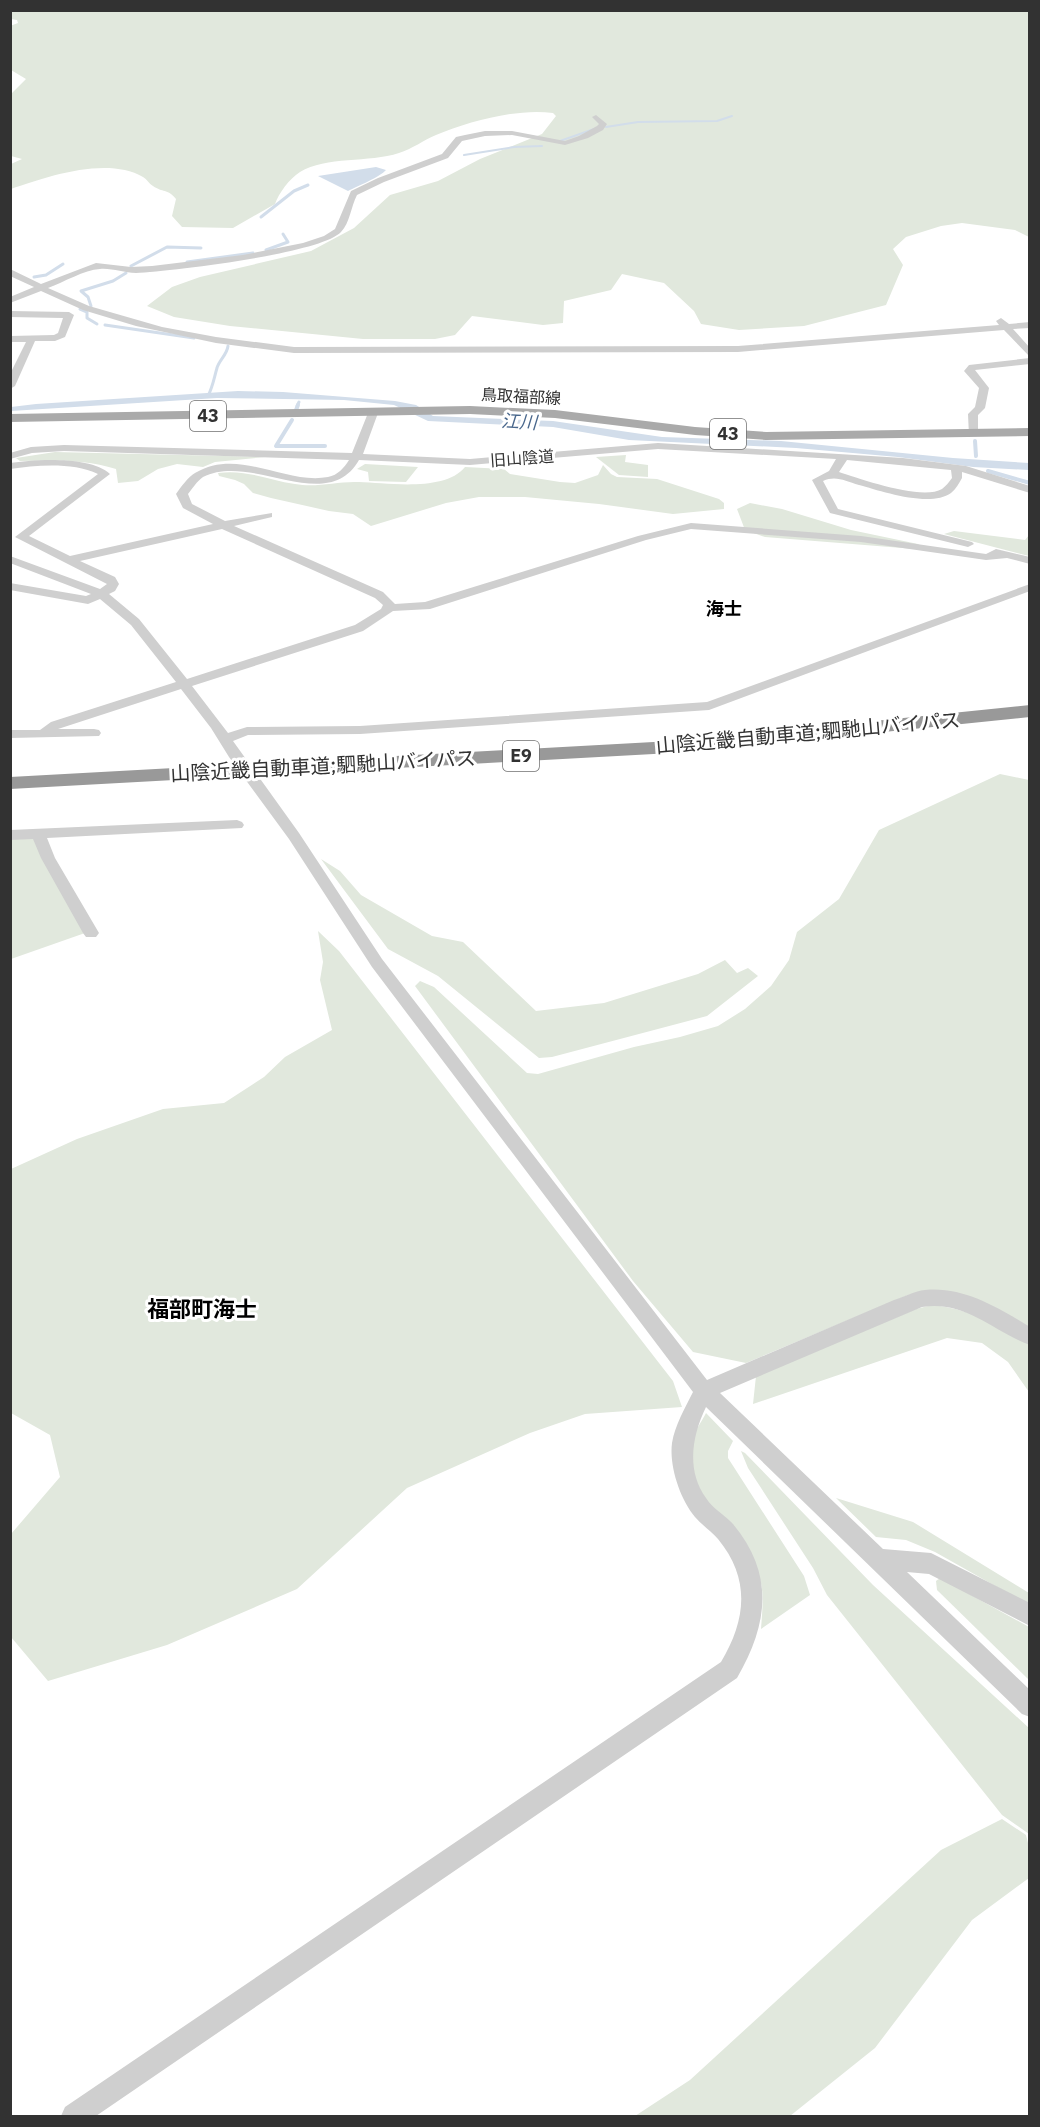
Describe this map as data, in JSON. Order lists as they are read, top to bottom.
{
  "streets": {
    "highway": ["山陰近畿自動車道;駟馳山バイパス", "E9"],
    "main road": ["鳥取福部線", "43"],
    "street": ["旧山陰道"]
  },
  "crossings": [
    ["鳥取福部線", "旧山陰道"]
  ],
  "districts": ["海士", "福部町海士"],
  "water": ["江川"]
}
